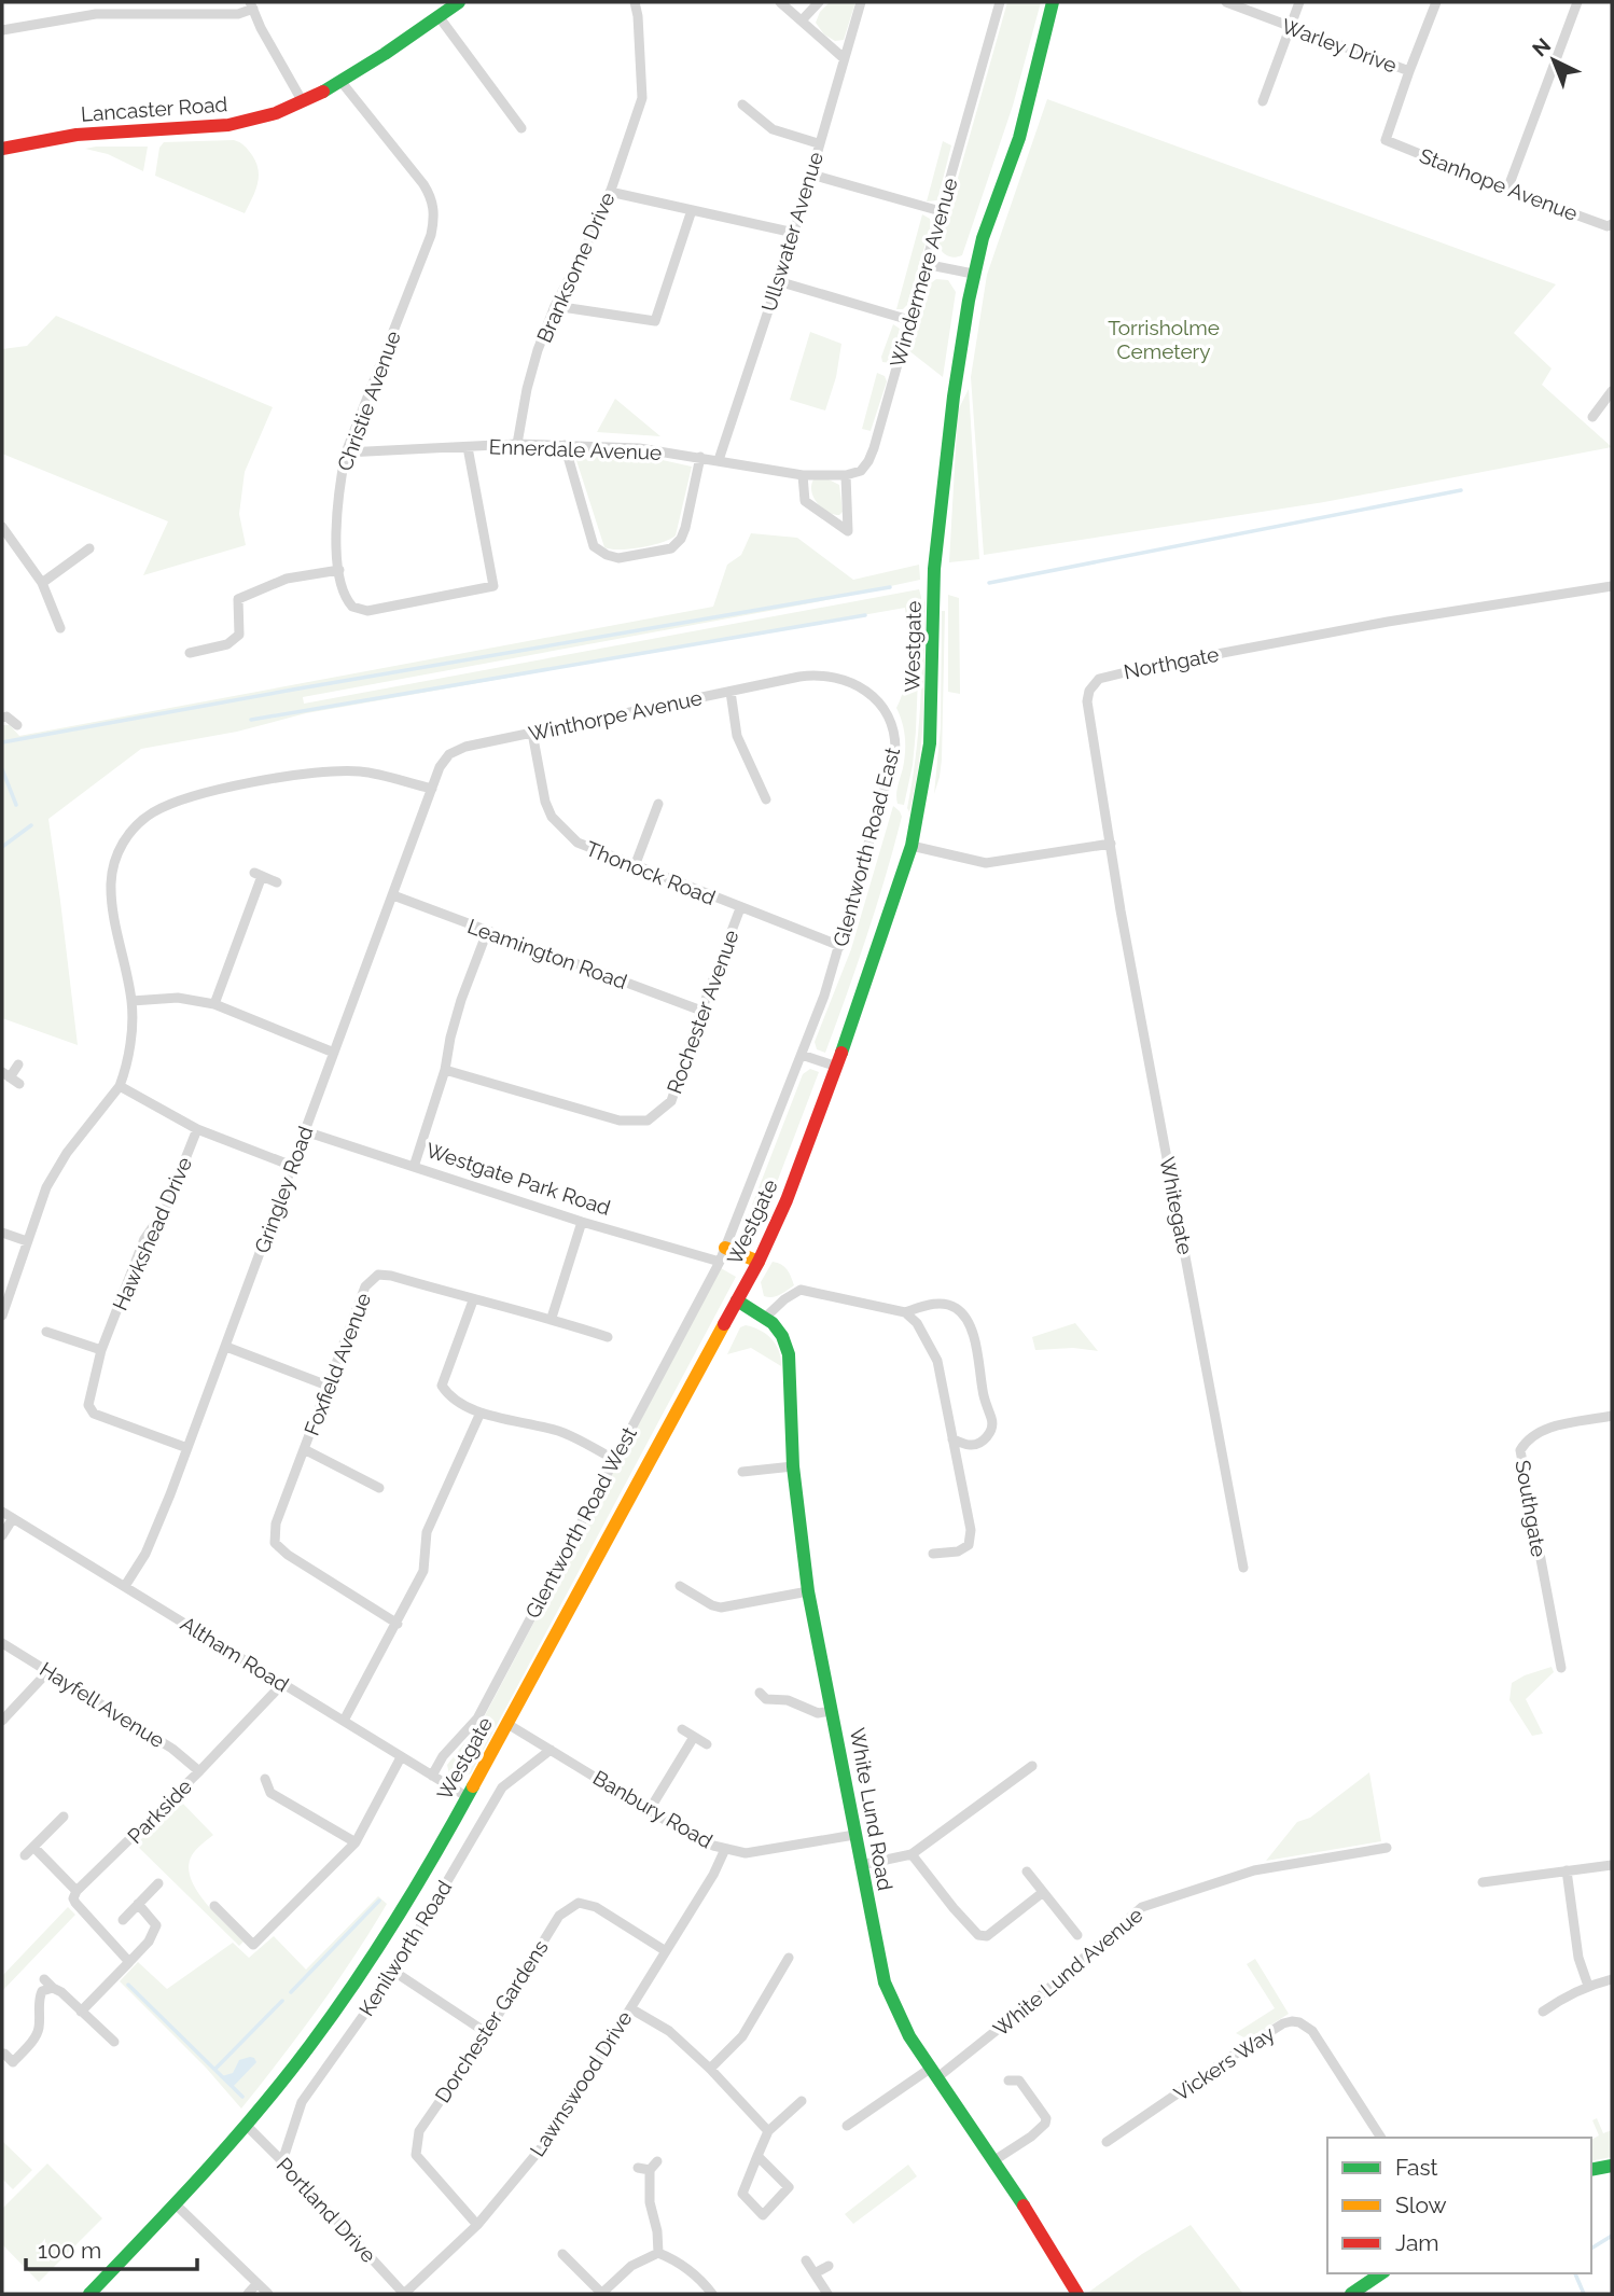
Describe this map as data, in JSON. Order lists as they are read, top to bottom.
{
  "streets": {
    "street": [
      "Warley Drive",
      "Lancaster Road",
      "Stanhope Avenue",
      "Ullswater Avenue",
      "Branksome Drive",
      "Windermere Avenue",
      "Christie Avenue",
      "Ennerdale Avenue",
      "Westgate",
      "Northgate",
      "Winthorpe Avenue",
      "Glentworth Road East",
      "Thonock Road",
      "Leamington Road",
      "Rochester Avenue",
      "Westgate Park Road",
      "Gringley Road",
      "Whitegate",
      "Hawkshead Drive",
      "Foxfield Avenue",
      "Southgate",
      "Glentworth Road West",
      "Altham Road",
      "Hayfell Avenue",
      "Banbury Road",
      "White Lund Road",
      "Parkside",
      "Kenilworth Road",
      "White Lund Avenue",
      "Dorchester Gardens",
      "Vickers Way",
      "Lawnswood Drive",
      "Portland Drive"
    ]
  },
  "crossings": [
    ["Warley Drive", "Stanhope Avenue"],
    ["Lancaster Road", "Christie Avenue"],
    ["Ullswater Avenue", "Ennerdale Avenue"],
    ["Branksome Drive", "Ennerdale Avenue"],
    ["Windermere Avenue", "Ennerdale Avenue"],
    ["Christie Avenue", "Ennerdale Avenue"],
    ["Westgate", "Altham Road"],
    ["Westgate", "Banbury Road"],
    ["Westgate", "White Lund Road"],
    ["Westgate", "Portland Drive"],
    ["Northgate", "Whitegate"],
    ["Winthorpe Avenue", "Glentworth Road East"],
    ["Winthorpe Avenue", "Thonock Road"],
    ["Winthorpe Avenue", "Gringley Road"],
    ["Glentworth Road East", "Thonock Road"],
    ["Glentworth Road East", "Westgate Park Road"],
    ["Glentworth Road East", "Glentworth Road West"],
    ["Thonock Road", "Rochester Avenue"],
    ["Leamington Road", "Rochester Avenue"],
    ["Leamington Road", "Gringley Road"],
    ["Westgate Park Road", "Gringley Road"],
    ["Westgate Park Road", "Glentworth Road West"],
    ["Gringley Road", "Hawkshead Drive"],
    ["Gringley Road", "Altham Road"],
    ["Glentworth Road West", "Altham Road"],
    ["Altham Road", "Parkside"],
    ["Hayfell Avenue", "Parkside"],
    ["Banbury Road", "White Lund Road"],
    ["Banbury Road", "Kenilworth Road"],
    ["Banbury Road", "Lawnswood Drive"],
    ["White Lund Road", "White Lund Avenue"],
    ["Kenilworth Road", "Portland Drive"],
    ["Dorchester Gardens", "Lawnswood Drive"],
    ["Lawnswood Drive", "Portland Drive"]
  ],
  "parks": ["Torrisholme Cemetery"],
  "legend": ["Fast", "Slow", "Jam"],
  "scale_bar": "100 m",
  "north": "top left"
}
